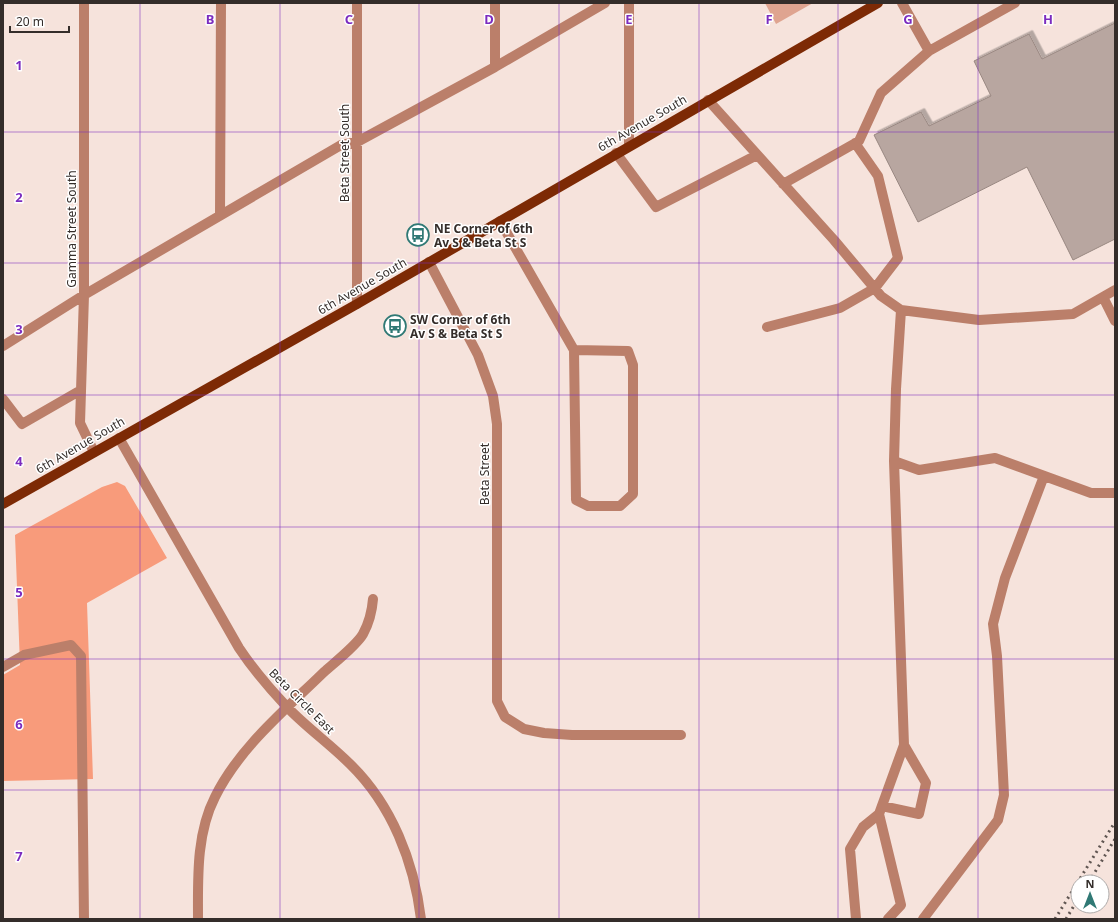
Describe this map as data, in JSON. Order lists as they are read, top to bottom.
{
  "streets": {
    "main road": ["6th Avenue South"],
    "street": [
      "Beta Street South",
      "Gamma Street South",
      "Beta Street",
      "Beta Circle East"
    ]
  },
  "crossings": [
    ["6th Avenue South", "Beta Street South"],
    ["6th Avenue South", "Gamma Street South"],
    ["6th Avenue South", "Beta Street"],
    ["6th Avenue South", "Beta Circle East"]
  ],
  "places": {
    "bus stop": ["NE Corner of 6th Av S & Beta St S", "SW Corner of 6th Av S & Beta St S"]
  },
  "scale_bar": "20 m",
  "north": "top",
  "grid": {
    "columns": [
      "B",
      "C",
      "D",
      "E",
      "F",
      "G",
      "H"
    ],
    "rows": [
      "1",
      "2",
      "3",
      "4",
      "5",
      "6",
      "7"
    ]
  }
}
